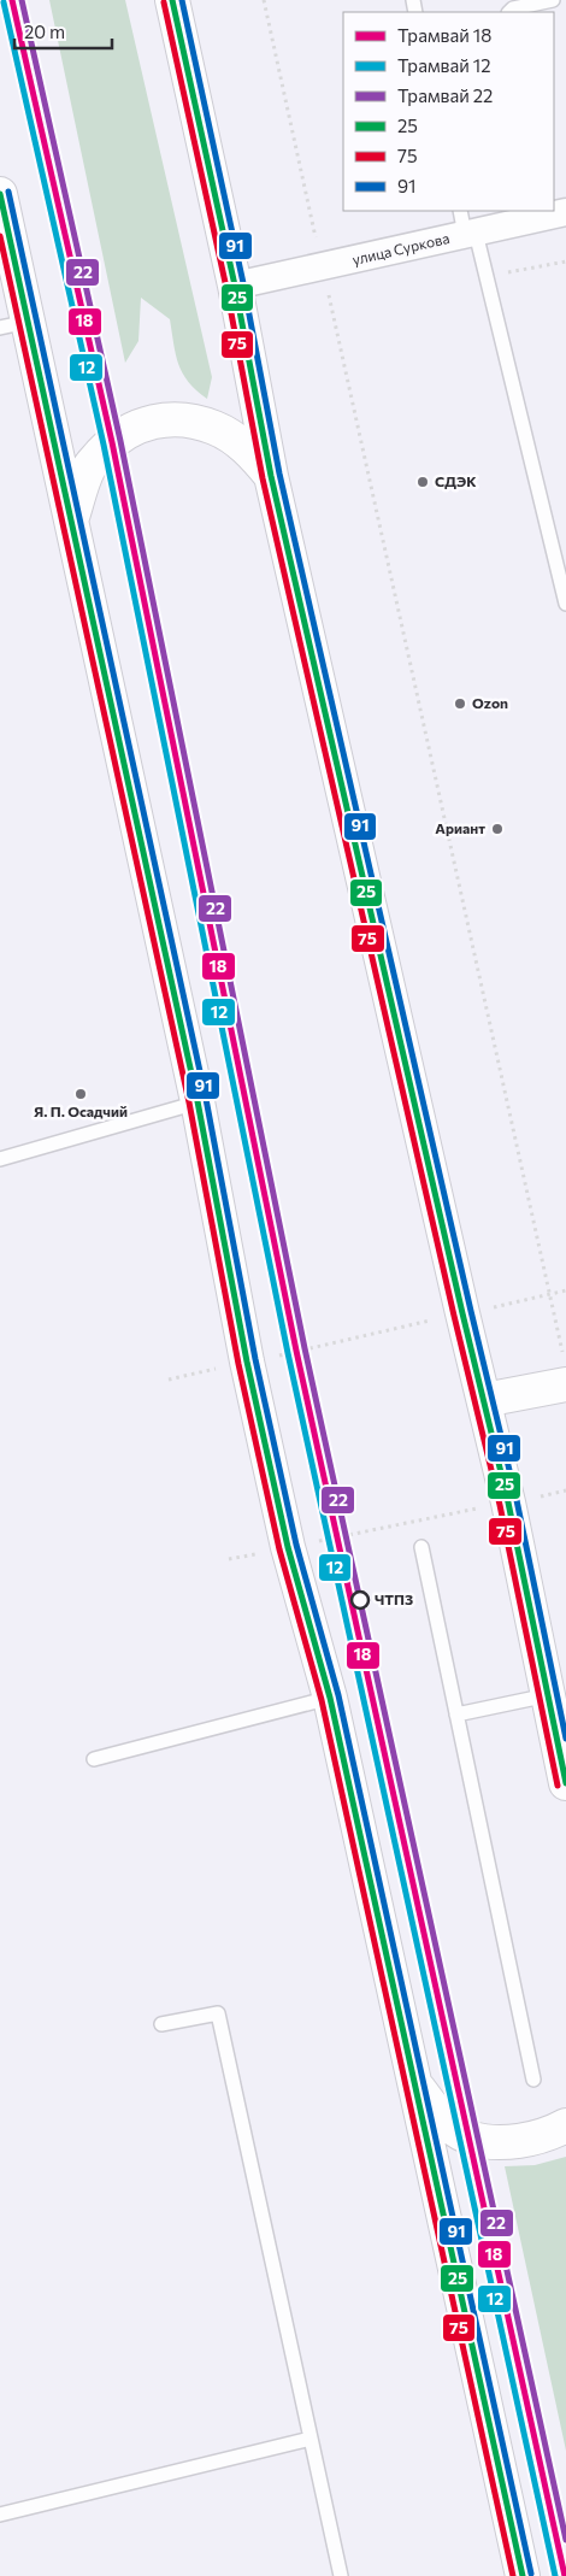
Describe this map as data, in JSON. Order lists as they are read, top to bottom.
{
  "streets": {
    "street": ["улица Суркова"]
  },
  "places": [
    "СДЭК",
    "Ozon",
    "Ариант",
    "Я. П. Осадчий",
    "ЧТПЗ"
  ],
  "lines": [
    "tram line 18",
    "tram line 22",
    "transit line 25",
    "transit line 91",
    "tram line 12",
    "transit line 75"
  ],
  "legend": [
    "Трамвай 18",
    "Трамвай 12",
    "Трамвай 22",
    "25",
    "75",
    "91"
  ],
  "scale_bar": "20 m"
}
